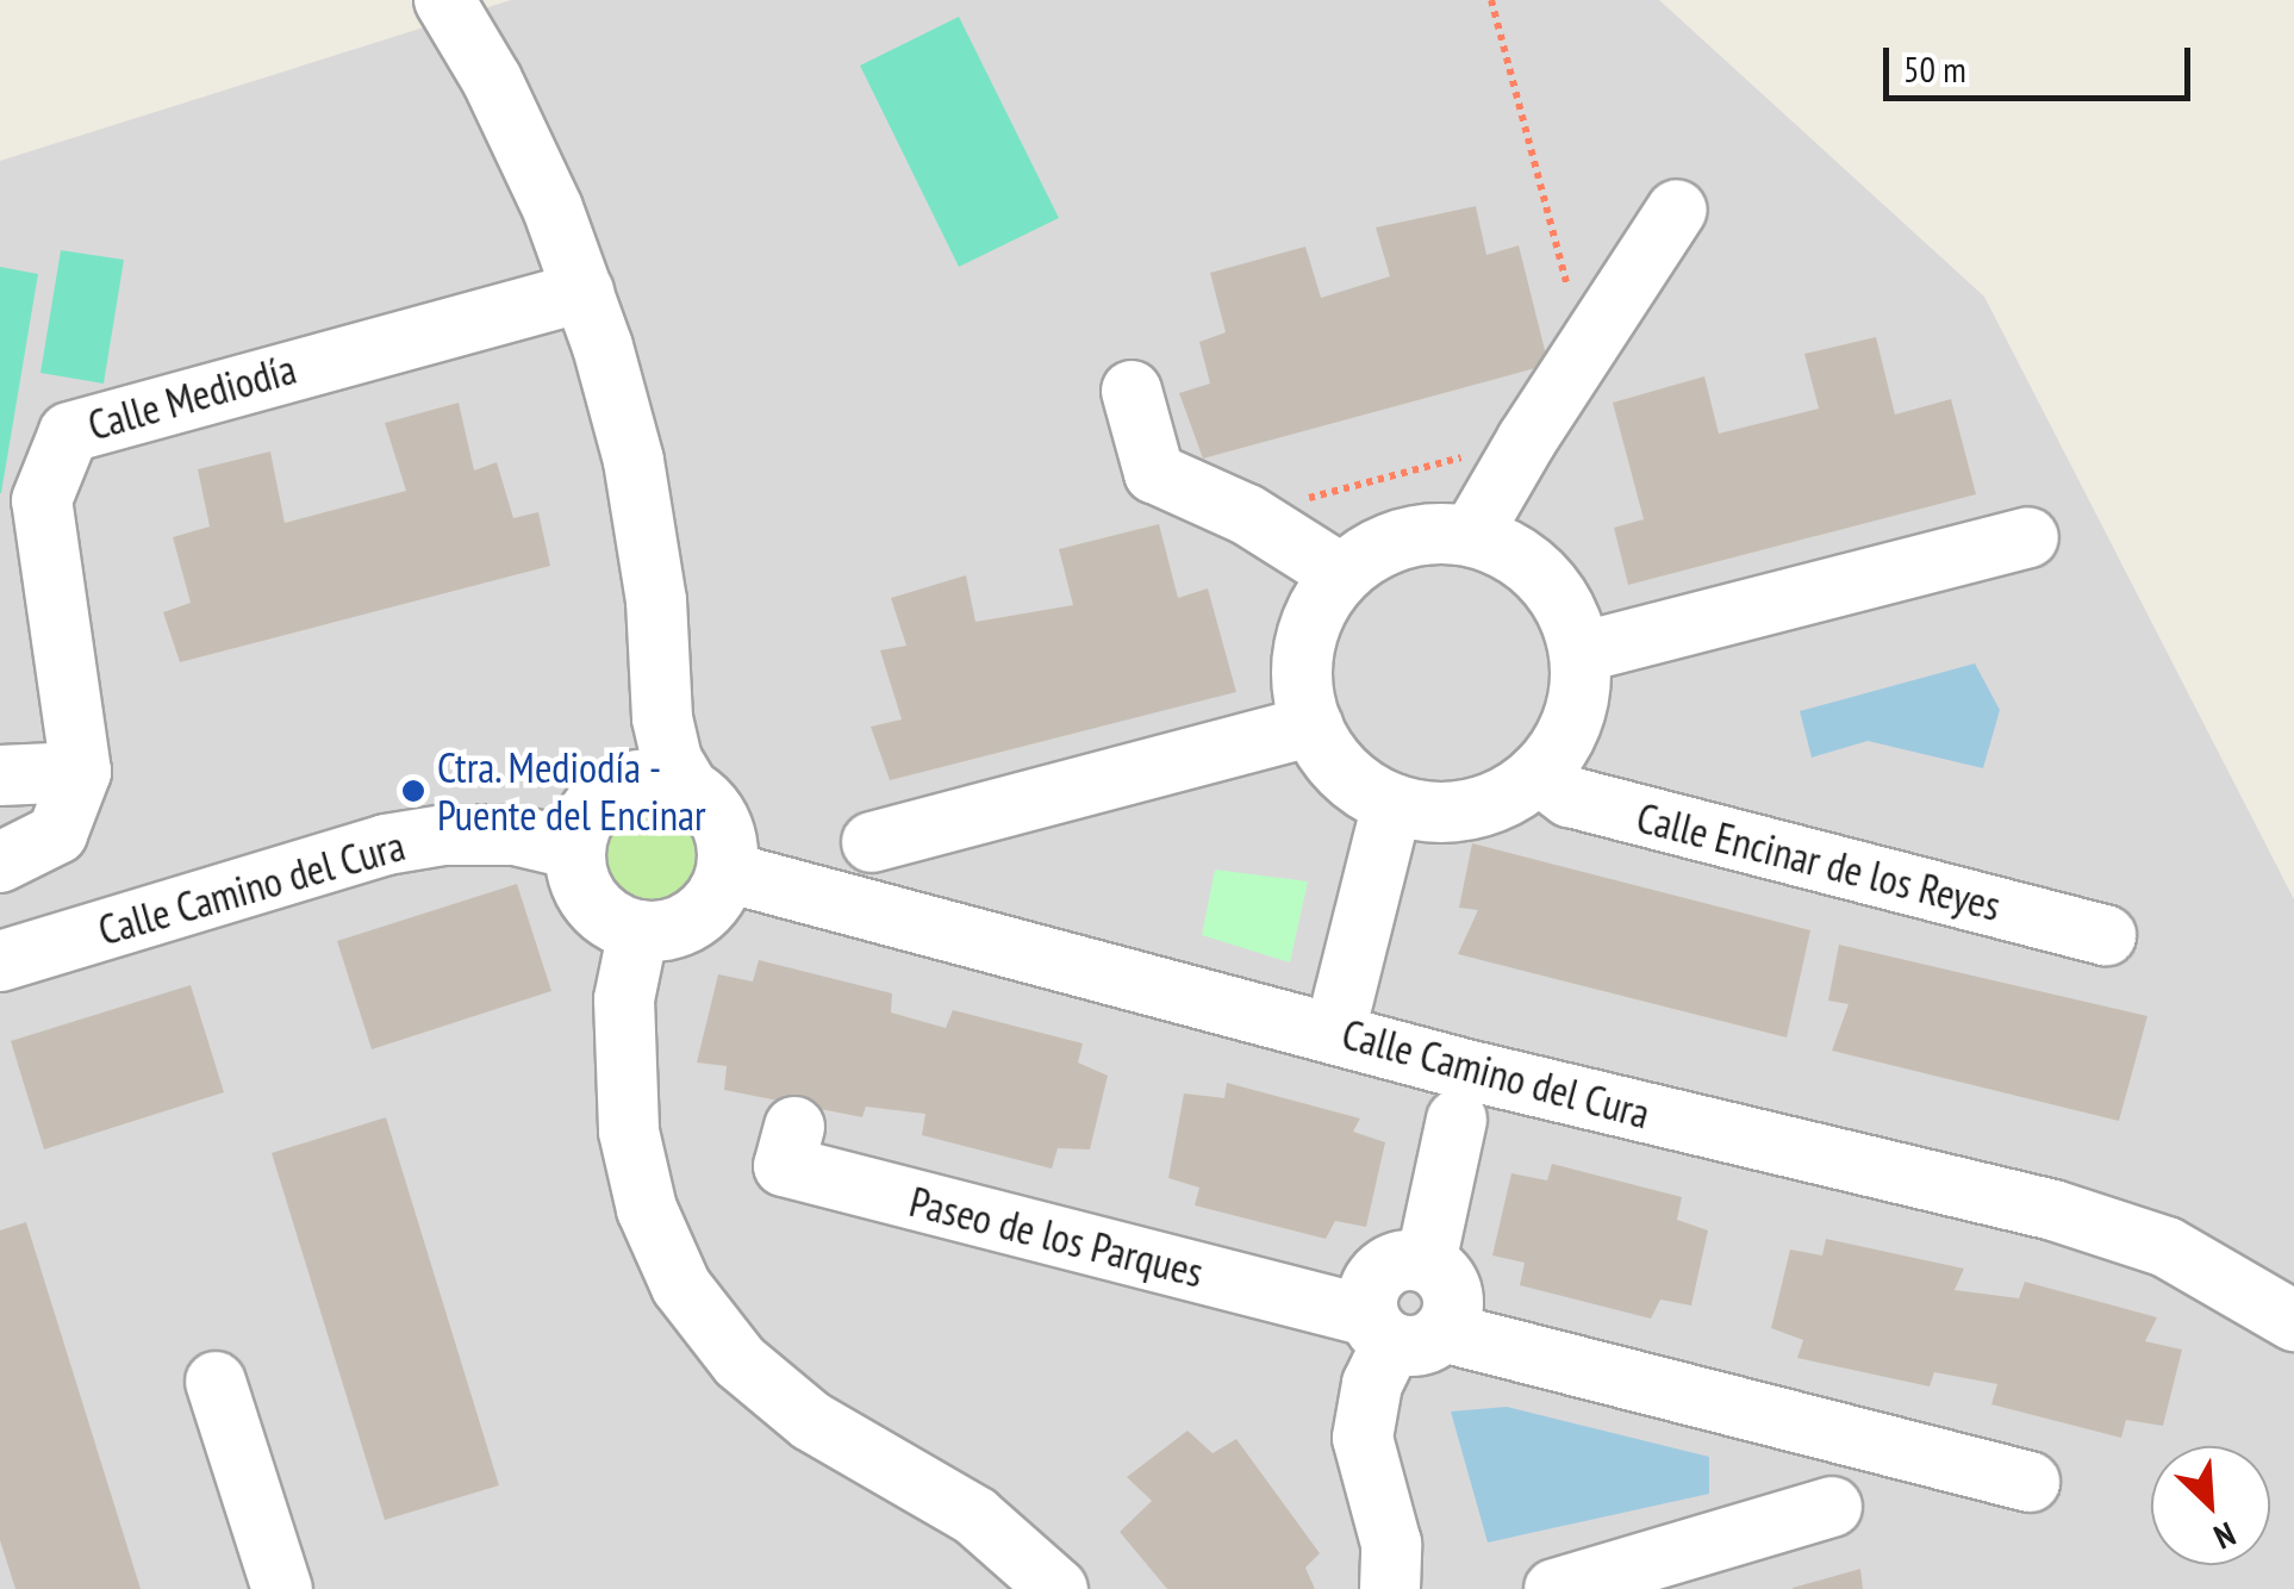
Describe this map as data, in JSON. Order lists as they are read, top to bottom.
{
  "streets": {
    "street": [
      "Calle Mediodía",
      "Calle Encinar de los Reyes",
      "Calle Camino del Cura",
      "Paseo de los Parques"
    ]
  },
  "places": ["Ctra. Mediodía - Puente del Encinar"],
  "scale_bar": "50 m",
  "north": "bottom right"
}
